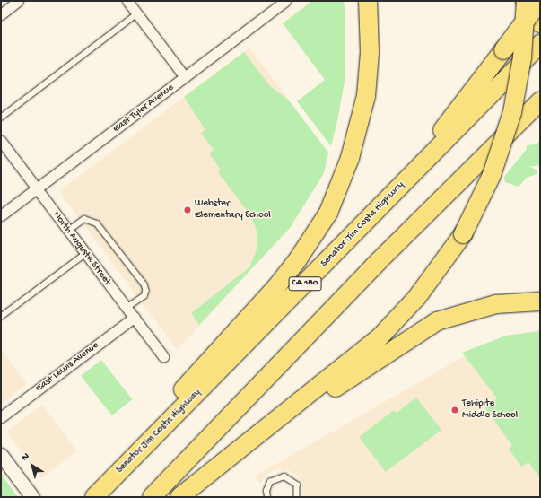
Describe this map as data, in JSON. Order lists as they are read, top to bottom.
{
  "streets": {
    "highway": ["Senator Jim Costa Highway", "CA 180"],
    "street": ["East Tyler Avenue", "North Augusta Street", "East Lewis Avenue"]
  },
  "crossings": [
    ["East Tyler Avenue", "North Augusta Street"],
    ["North Augusta Street", "East Lewis Avenue"]
  ],
  "places": ["Webster Elementary School", "Tehipite Middle School"],
  "north": "top left"
}
